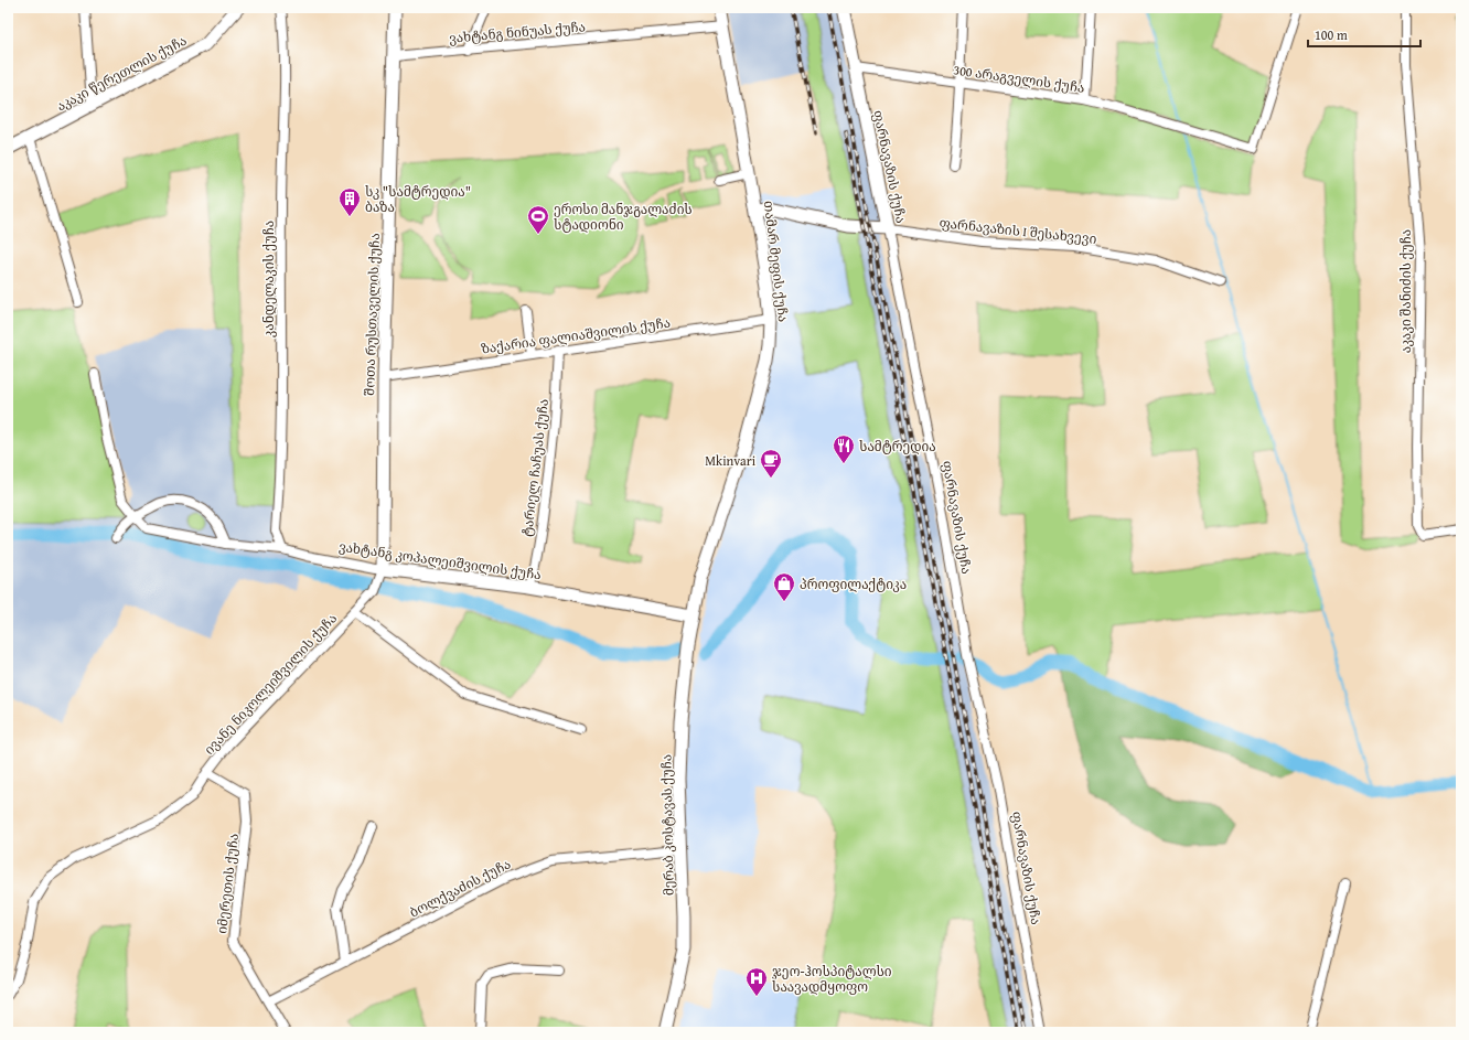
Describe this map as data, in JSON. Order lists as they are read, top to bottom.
{
  "streets": {
    "street": [
      "ვახტანგ ნინუას ქუჩა",
      "აკაკი წერეთლის ქუჩა",
      "300 არაგველის ქუჩა",
      "ფარნავაზის ქუჩა",
      "ფარნავაზის I შესახვევი",
      "თამარ მეფის ქუჩა",
      "კანდელაკის ქუჩა",
      "აკაკი შანიძის ქუჩა",
      "შოთა რუსთაველის ქუჩა",
      "ზაქარია ფალიაშვილის ქუჩა",
      "ტარიელ ჩაჩუას ქუჩა",
      "ვახტანგ კოპალეიშვილის ქუჩა",
      "ივანე ნიკოლეიშვილის ქუჩა",
      "მერაბ კოსტავას ქუჩა",
      "იმერეთის ქუჩა",
      "ბოლქვაძის ქუჩა"
    ]
  },
  "crossings": [
    ["ვახტანგ ნინუას ქუჩა", "თამარ მეფის ქუჩა"],
    ["ვახტანგ ნინუას ქუჩა", "შოთა რუსთაველის ქუჩა"],
    ["300 არაგველის ქუჩა", "ფარნავაზის ქუჩა"],
    ["ფარნავაზის ქუჩა", "ფარნავაზის I შესახვევი"],
    ["თამარ მეფის ქუჩა", "ზაქარია ფალიაშვილის ქუჩა"],
    ["თამარ მეფის ქუჩა", "ვახტანგ კოპალეიშვილის ქუჩა"],
    ["თამარ მეფის ქუჩა", "მერაბ კოსტავას ქუჩა"],
    ["კანდელაკის ქუჩა", "ვახტანგ კოპალეიშვილის ქუჩა"],
    ["შოთა რუსთაველის ქუჩა", "ზაქარია ფალიაშვილის ქუჩა"],
    ["შოთა რუსთაველის ქუჩა", "ვახტანგ კოპალეიშვილის ქუჩა"],
    ["შოთა რუსთაველის ქუჩა", "ივანე ნიკოლეიშვილის ქუჩა"],
    ["ზაქარია ფალიაშვილის ქუჩა", "ტარიელ ჩაჩუას ქუჩა"],
    ["ტარიელ ჩაჩუას ქუჩა", "ვახტანგ კოპალეიშვილის ქუჩა"],
    ["ვახტანგ კოპალეიშვილის ქუჩა", "ივანე ნიკოლეიშვილის ქუჩა"],
    ["ვახტანგ კოპალეიშვილის ქუჩა", "მერაბ კოსტავას ქუჩა"],
    ["ივანე ნიკოლეიშვილის ქუჩა", "იმერეთის ქუჩა"],
    ["მერაბ კოსტავას ქუჩა", "ბოლქვაძის ქუჩა"],
    ["იმერეთის ქუჩა", "ბოლქვაძის ქუჩა"]
  ],
  "places": {
    "building": ["სკ \"სამტრედია\" ბაზა"],
    "sports": ["ეროსი მანჯგალაძის სტადიონი"],
    "restaurant": ["სამტრედია"],
    "cafe": ["Mkinvari"],
    "shop": ["პროფილაქტიკა"],
    "hospital": ["ჯეო-ჰოსპიტალსი საავადმყოფო"]
  },
  "scale_bar": "100 m"
}
